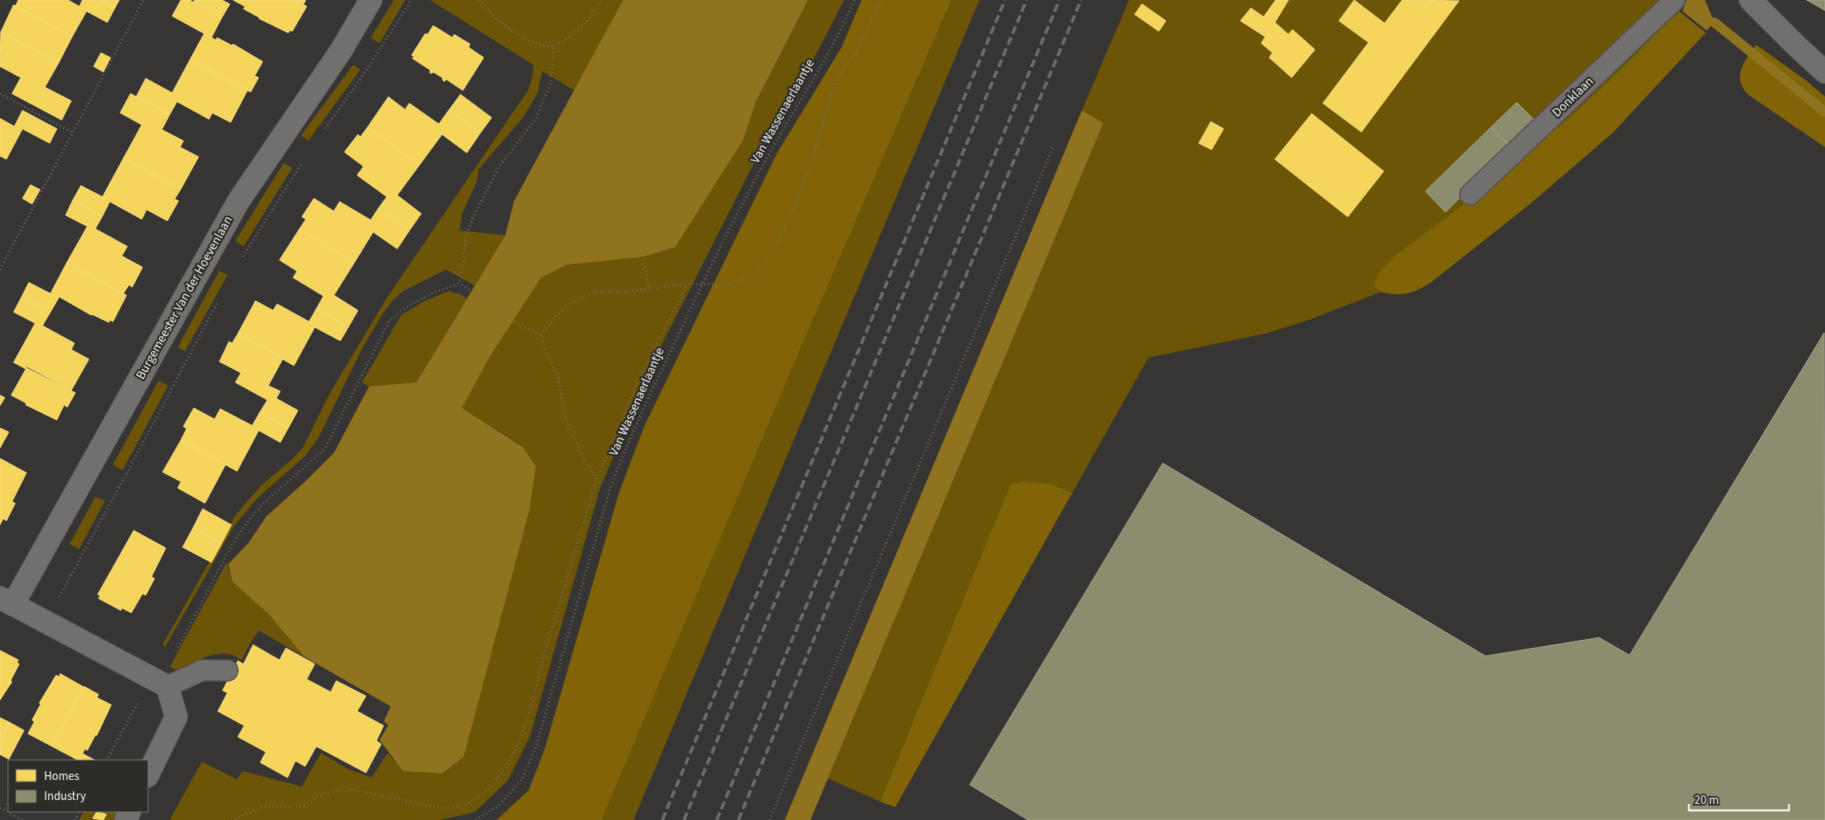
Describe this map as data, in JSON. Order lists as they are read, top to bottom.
{
  "streets": {
    "street": ["Burgemeester Van der Hoevenlaan"],
    "lane": ["Donklaan"],
    "path": ["Van Wassenaerlaantje"]
  },
  "legend": ["Homes", "Industry"],
  "scale_bar": "20 m"
}
